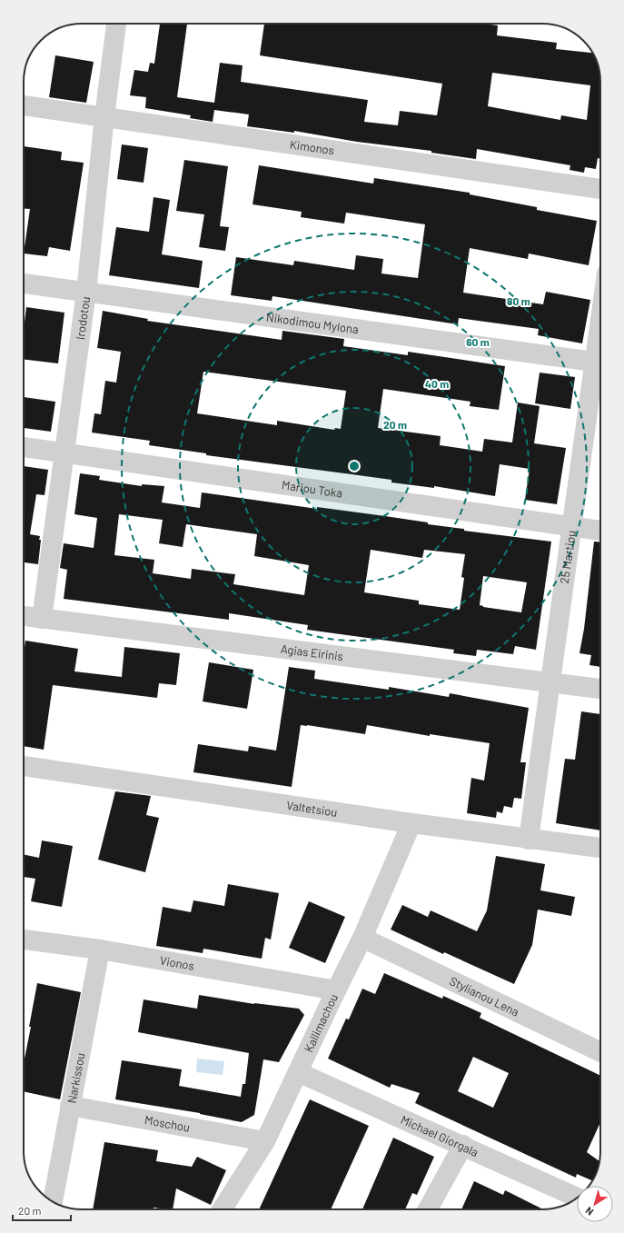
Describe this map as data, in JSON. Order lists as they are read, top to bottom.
{
  "streets": {
    "street": [
      "Kimonos",
      "Irodotou",
      "Nikodimou Mylona",
      "Mariou Toka",
      "25 Martiou",
      "Agias Eirinis",
      "Valtetsiou",
      "Vionos",
      "Stylianou Lena",
      "Kallimachou",
      "Narkissou",
      "Moschou",
      "Michael Giorgala"
    ]
  },
  "crossings": [
    ["Kimonos", "Irodotou"],
    ["Irodotou", "Nikodimou Mylona"],
    ["Irodotou", "Mariou Toka"],
    ["Irodotou", "Agias Eirinis"],
    ["Nikodimou Mylona", "25 Martiou"],
    ["Mariou Toka", "25 Martiou"],
    ["25 Martiou", "Agias Eirinis"],
    ["25 Martiou", "Valtetsiou"],
    ["Valtetsiou", "Kallimachou"],
    ["Vionos", "Kallimachou"],
    ["Vionos", "Narkissou"],
    ["Stylianou Lena", "Kallimachou"],
    ["Kallimachou", "Moschou"],
    ["Kallimachou", "Michael Giorgala"],
    ["Narkissou", "Moschou"]
  ],
  "scale_bar": "20 m",
  "north": "bottom left",
  "rings": [
    "80 m",
    "60 m",
    "40 m",
    "20 m"
  ]
}
